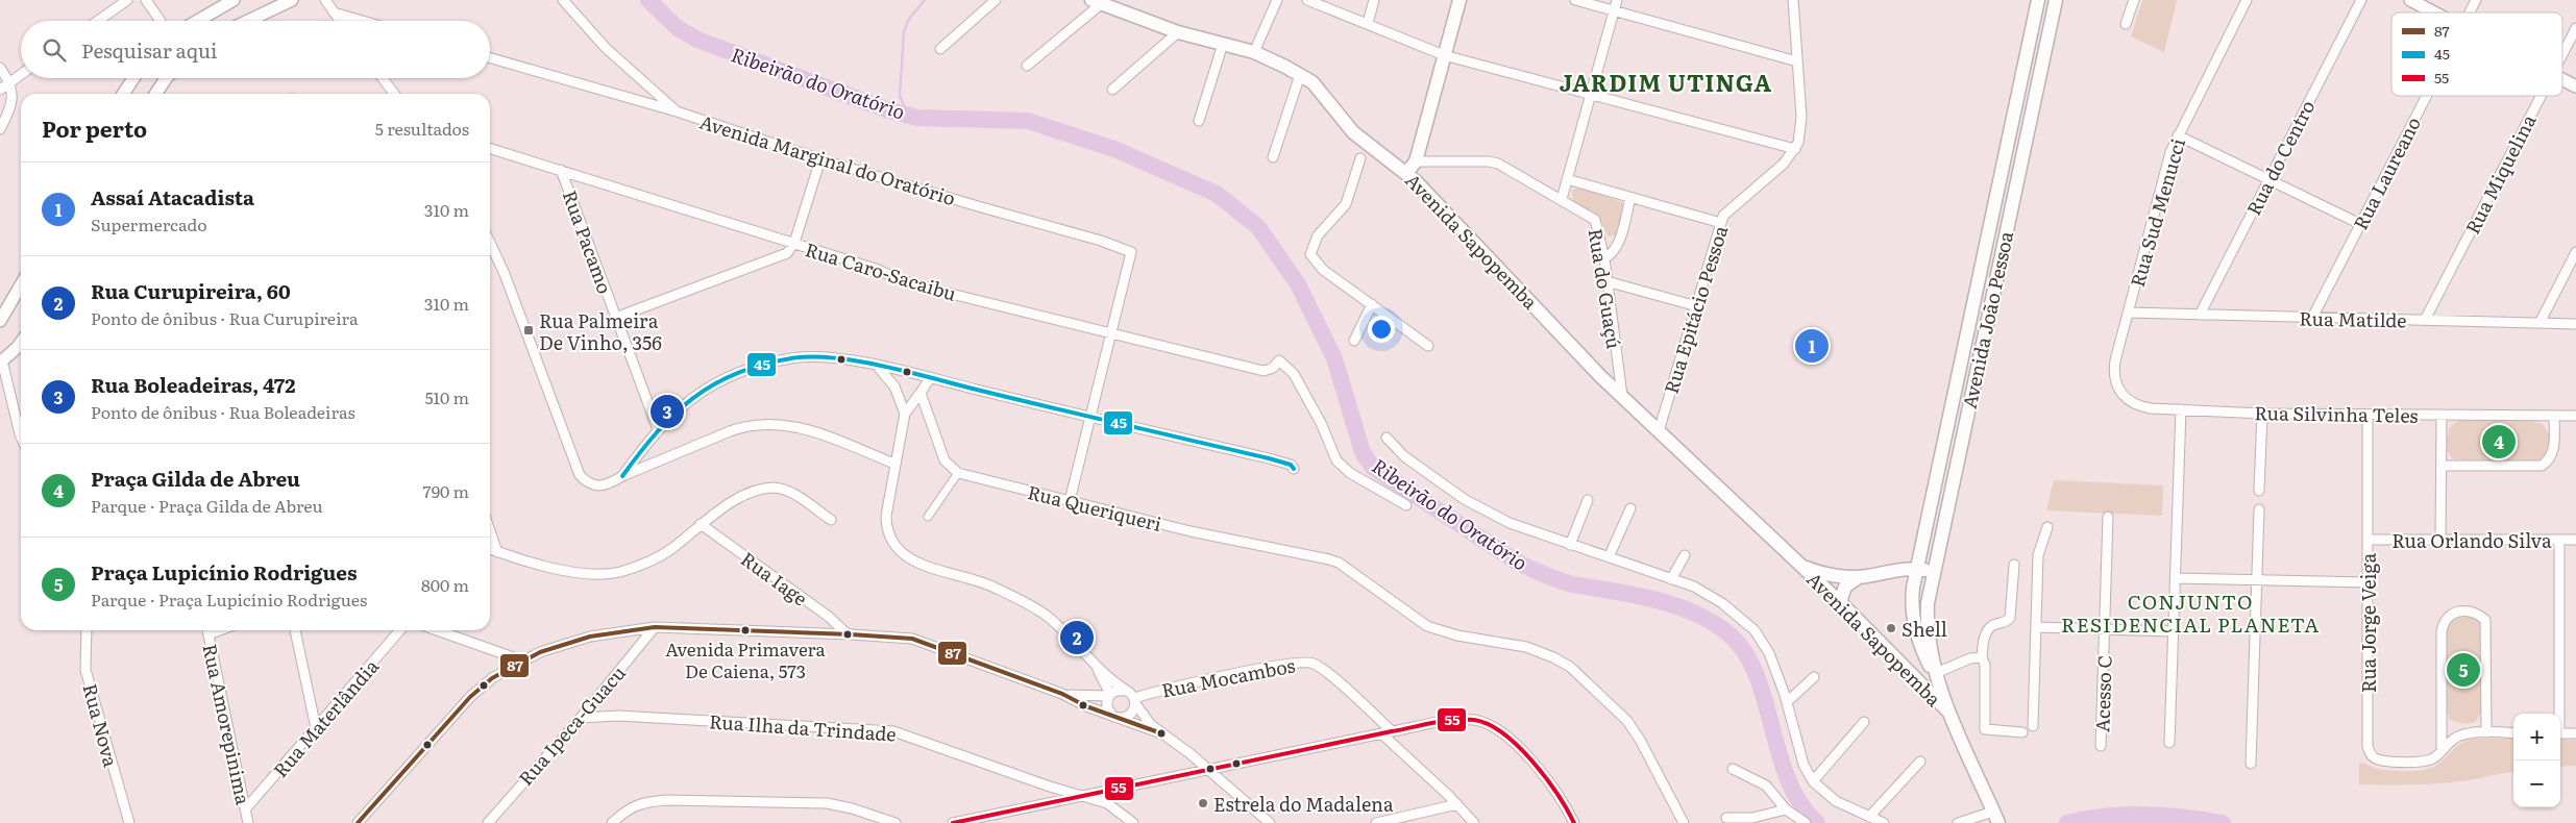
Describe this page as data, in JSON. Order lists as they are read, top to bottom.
{
  "streets": {
    "main road": ["Avenida Sapopemba", "Avenida João Pessoa"],
    "street": [
      "Rua do Centro",
      "Avenida Marginal do Oratório",
      "Rua Laureano",
      "Rua Miquelina",
      "Rua Sud Menucci",
      "Rua Pacamo",
      "Rua Caro-Sacaibu",
      "Rua do Guaçú",
      "Rua Epitácio Pessoa",
      "Rua Matilde",
      "Rua Silvinha Teles",
      "Rua Queriqueri",
      "Rua Orlando Silva",
      "Rua Iage",
      "Rua Jorge Veiga",
      "Rua Mocambos",
      "Acesso C",
      "Rua Materlândia",
      "Rua Amorepinima",
      "Rua Nova",
      "Rua Ipeca-Guacu",
      "Rua Ilha da Trindade"
    ]
  },
  "crossings": [
    ["Rua do Centro", "Rua Matilde"],
    ["Avenida Marginal do Oratório", "Rua Caro-Sacaibu"],
    ["Rua Laureano", "Rua Matilde"],
    ["Rua Miquelina", "Rua Matilde"],
    ["Rua Sud Menucci", "Rua Matilde"],
    ["Rua Sud Menucci", "Rua Silvinha Teles"],
    ["Avenida Sapopemba", "Rua do Guaçú"],
    ["Avenida Sapopemba", "Rua Epitácio Pessoa"],
    ["Avenida Sapopemba", "Avenida João Pessoa"],
    ["Rua Pacamo", "Rua Caro-Sacaibu"],
    ["Rua Silvinha Teles", "Rua Jorge Veiga"],
    ["Rua Orlando Silva", "Rua Jorge Veiga"],
    ["Rua Materlândia", "Rua Amorepinima"],
    ["Rua Ipeca-Guacu", "Rua Ilha da Trindade"]
  ],
  "districts": ["JARDIM UTINGA", "CONJUNTO RESIDENCIAL PLANETA"],
  "water": ["Ribeirão do Oratório"],
  "places": {
    "transit": ["Rua Palmeira De Vinho, 356"],
    "other": ["Shell", "Avenida Primavera De Caiena, 573", "Estrela do Madalena"]
  },
  "lines": ["transit line 45", "transit line 87", "transit line 55"],
  "legend": ["87", "45", "55"],
  "page": {
    "search": "Pesquisar aqui",
    "heading": ["Por perto", "5 resultados"],
    "list": [
      {
        "mark": "1",
        "name": "Assaí Atacadista",
        "note": "Supermercado",
        "value": "310 m"
      },
      {
        "mark": "2",
        "name": "Rua Curupireira, 60",
        "note": "Ponto de ônibus · Rua Curupireira",
        "value": "310 m"
      },
      {
        "mark": "3",
        "name": "Rua Boleadeiras, 472",
        "note": "Ponto de ônibus · Rua Boleadeiras",
        "value": "510 m"
      },
      {
        "mark": "4",
        "name": "Praça Gilda de Abreu",
        "note": "Parque · Praça Gilda de Abreu",
        "value": "790 m"
      },
      {
        "mark": "5",
        "name": "Praça Lupicínio Rodrigues",
        "note": "Parque · Praça Lupicínio Rodrigues",
        "value": "800 m"
      }
    ],
    "pins": [
      "1",
      "3",
      "4",
      "2",
      "5"
    ],
    "map_buttons": ["+", "−"]
  }
}
